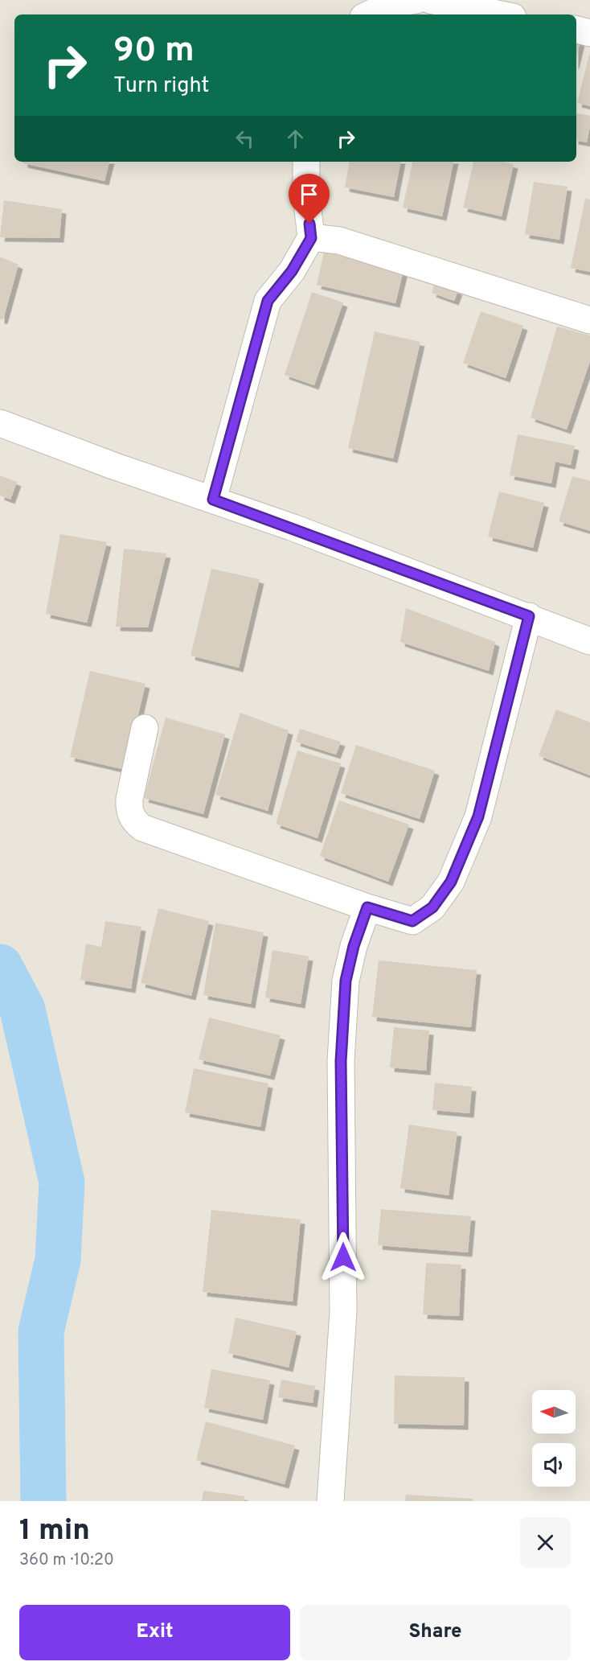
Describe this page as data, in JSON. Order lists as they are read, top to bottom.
{
  "north": "left",
  "page": {
    "turn": ["90 m", "Turn right"],
    "heading": ["1 min", "360 m · 10:20"],
    "buttons": ["Exit", "Share"]
  }
}
